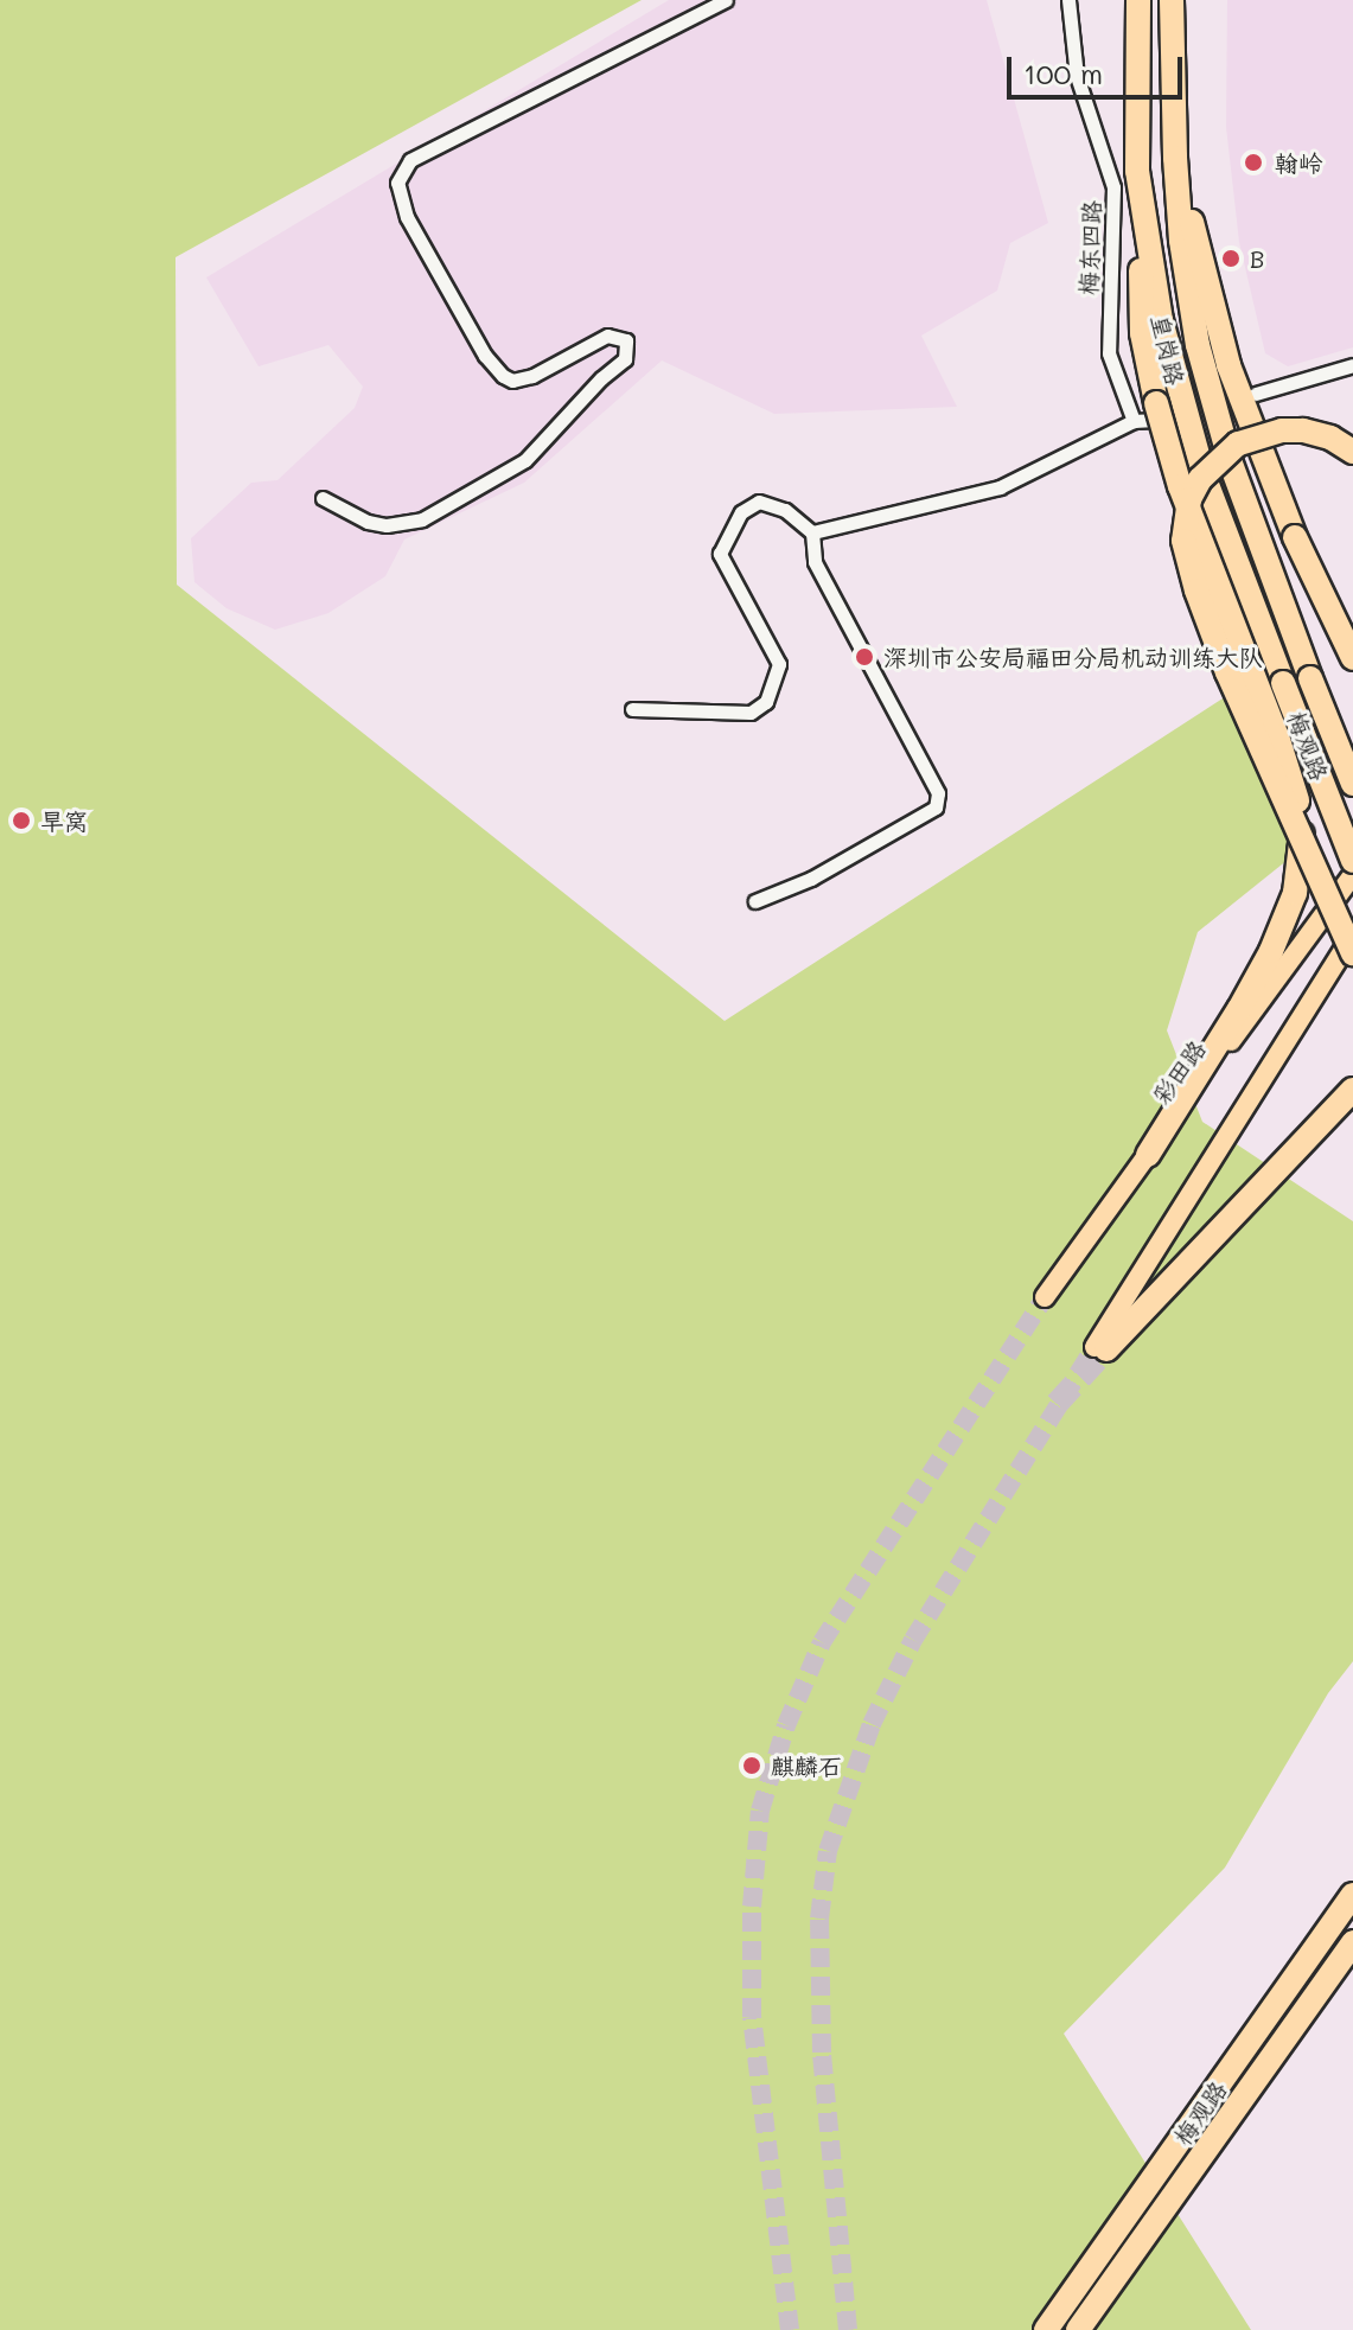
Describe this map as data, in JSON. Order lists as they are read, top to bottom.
{
  "streets": {
    "highway": ["皇岗路", "梅观路"],
    "main road": ["彩田路"],
    "street": ["梅东四路"]
  },
  "crossings": [
    ["皇岗路", "梅观路"]
  ],
  "places": [
    "翰岭",
    "B",
    "深圳市公安局福田分局机动训练大队",
    "旱窝",
    "麒麟石"
  ],
  "scale_bar": "100 m"
}
